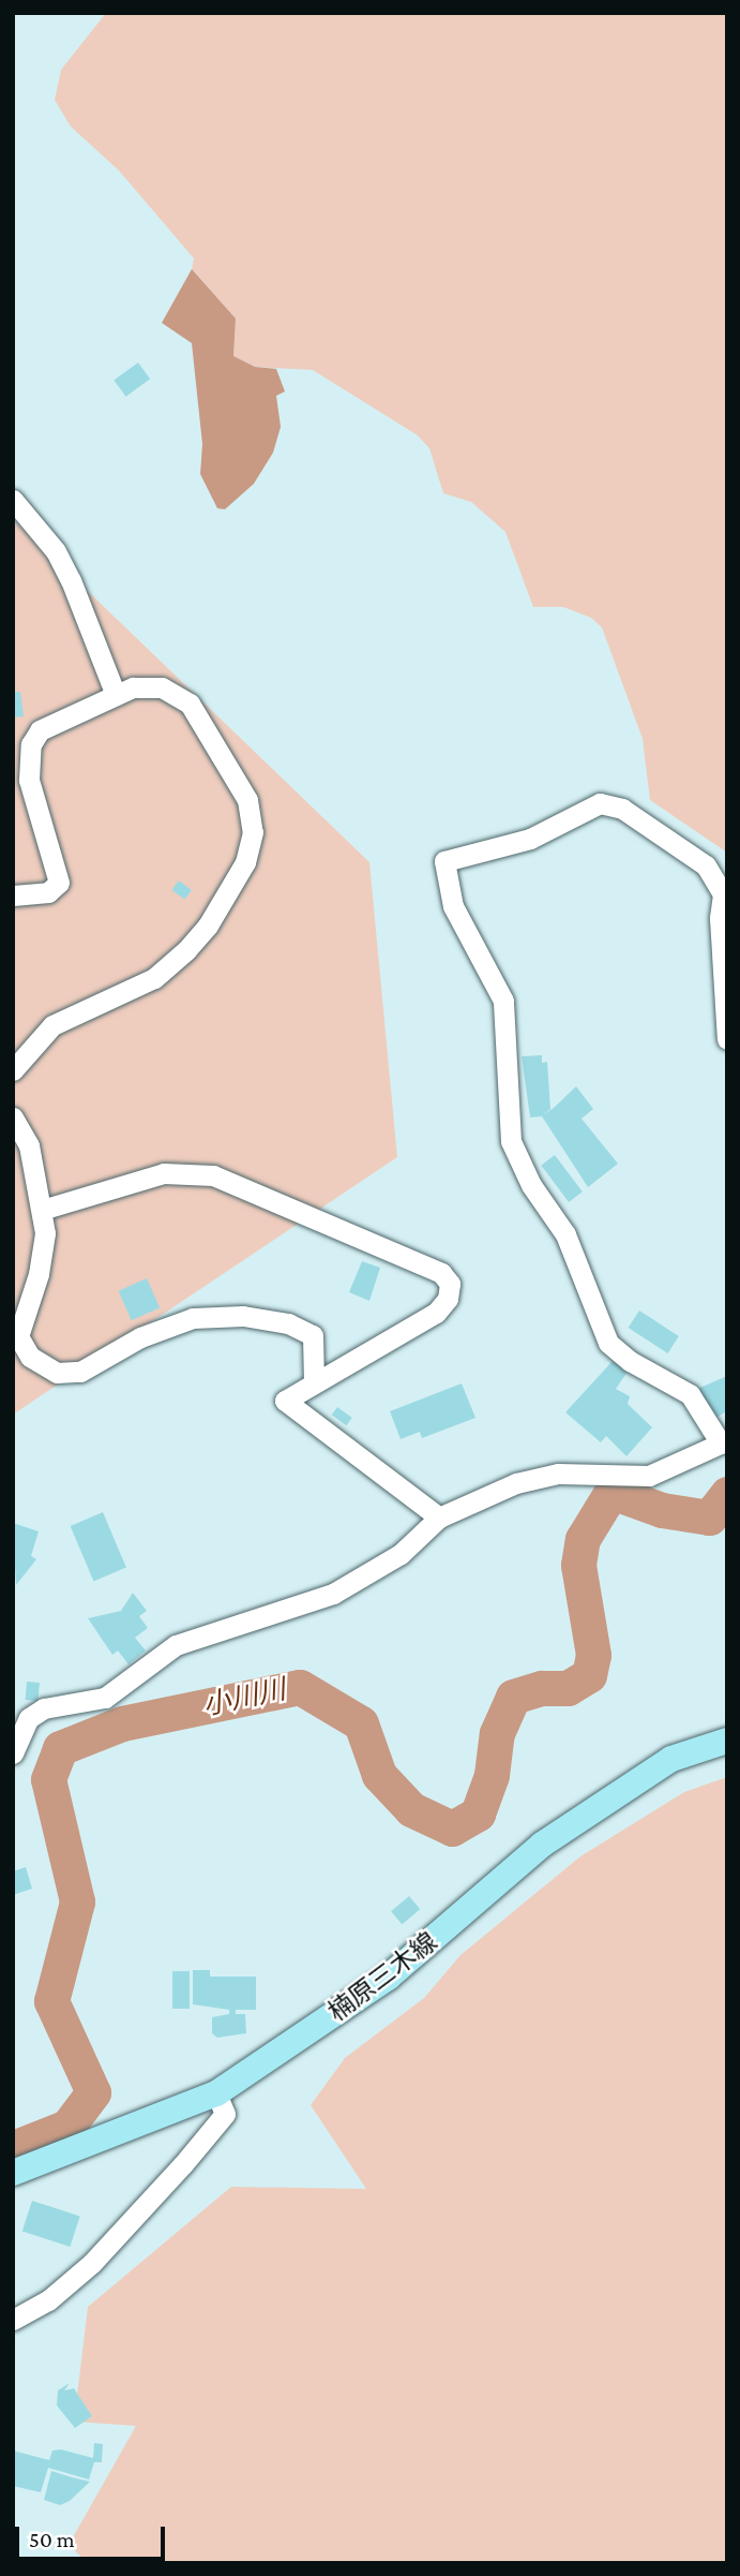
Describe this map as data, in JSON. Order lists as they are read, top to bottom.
{
  "streets": {
    "main road": ["楠原三木線"]
  },
  "water": ["小川川"],
  "scale_bar": "50 m"
}
